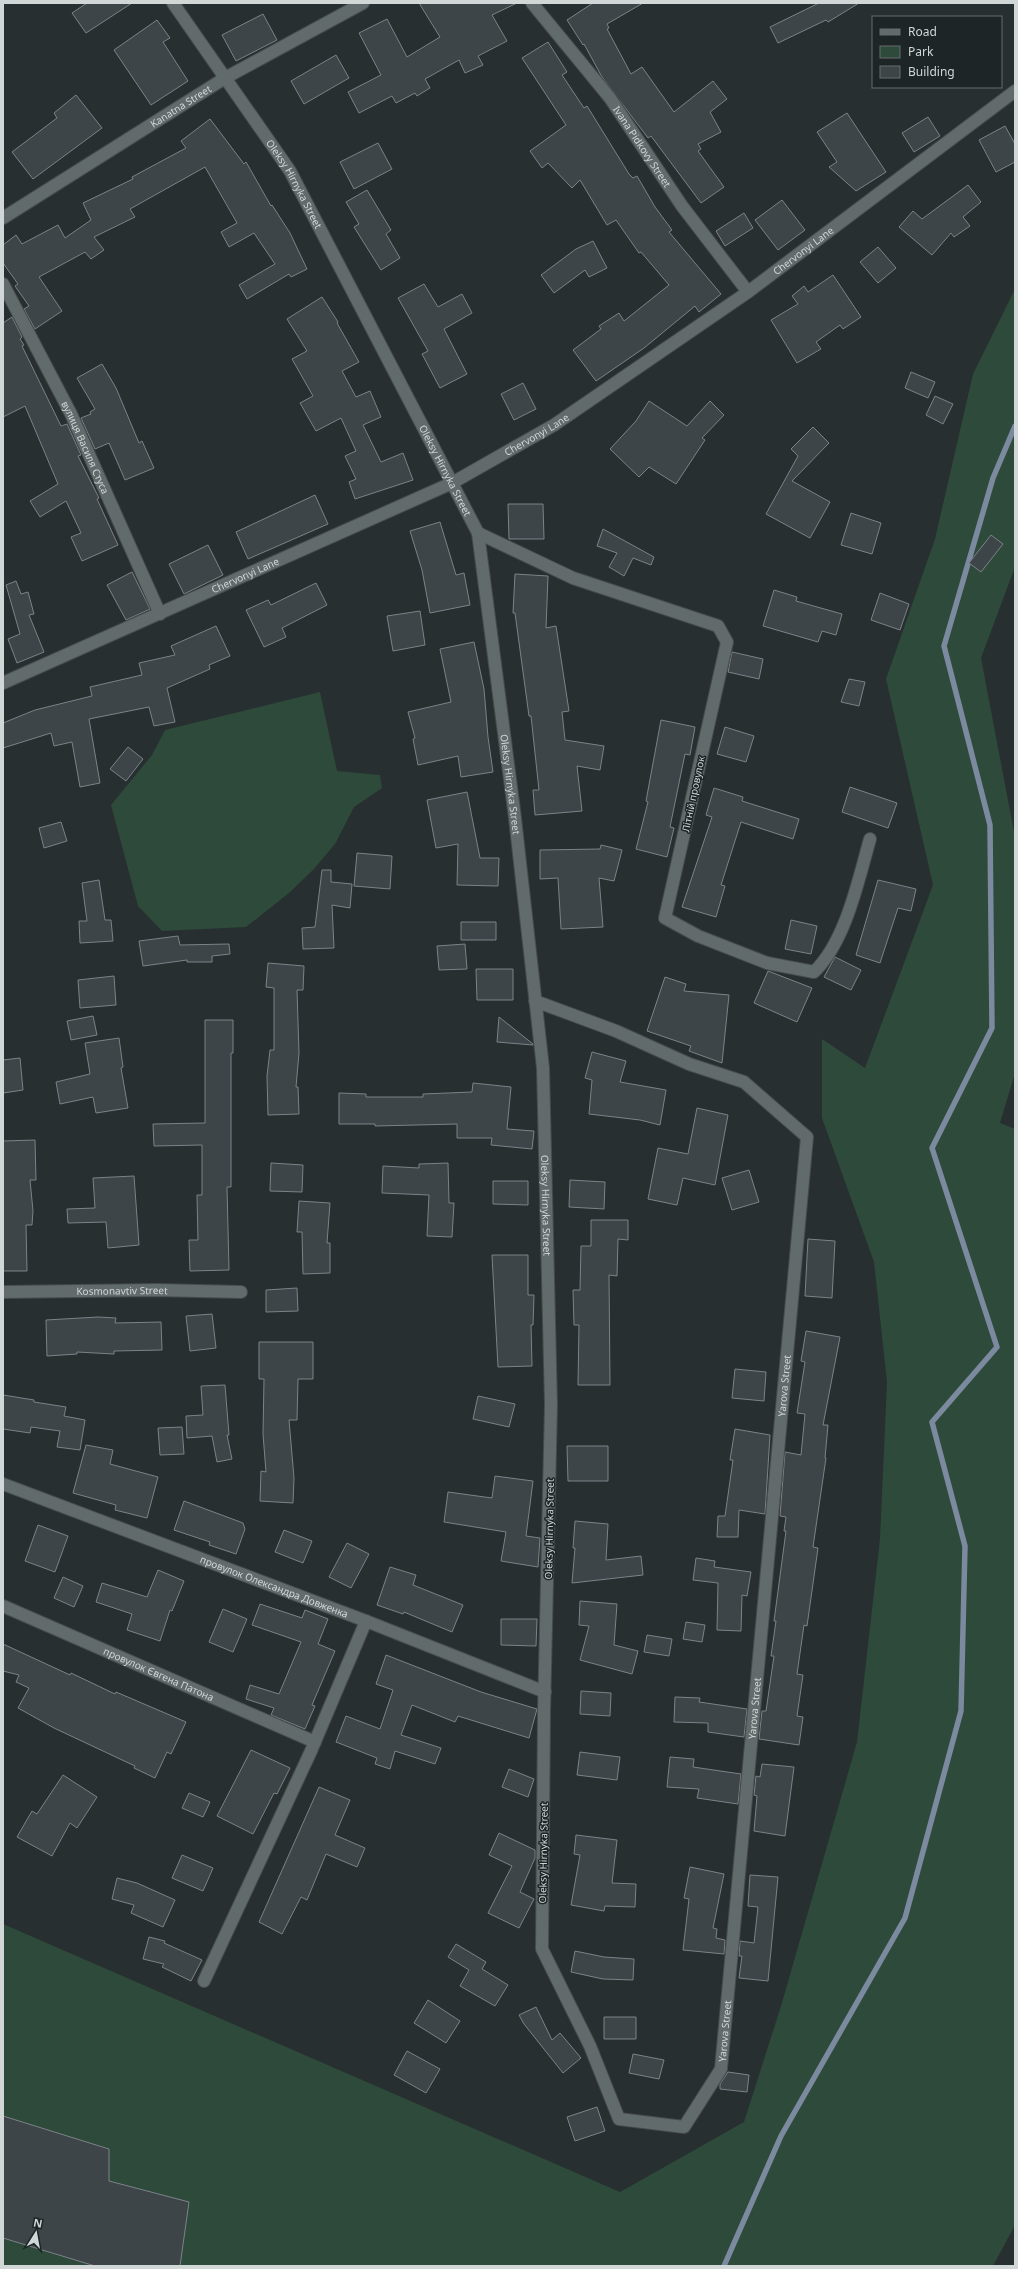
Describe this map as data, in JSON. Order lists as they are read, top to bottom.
{
  "streets": {
    "street": [
      "Kanatna Street",
      "Ivana Pidkovy Street",
      "Oleksy Hirnyka Street",
      "Chervonyi Lane",
      "вулиця Василя Стуса",
      "Літній провулок",
      "Kosmonavtiv Street",
      "Yarova Street",
      "провулок Олександра Довженка",
      "провулок Євгена Патона"
    ]
  },
  "crossings": [
    ["Kanatna Street", "Oleksy Hirnyka Street"],
    ["Ivana Pidkovy Street", "Chervonyi Lane"],
    ["Oleksy Hirnyka Street", "Chervonyi Lane"],
    ["Oleksy Hirnyka Street", "Літній провулок"],
    ["Oleksy Hirnyka Street", "Yarova Street"],
    ["Oleksy Hirnyka Street", "провулок Олександра Довженка"],
    ["Chervonyi Lane", "вулиця Василя Стуса"]
  ],
  "legend": ["Road", "Park", "Building"],
  "north": "top"
}
